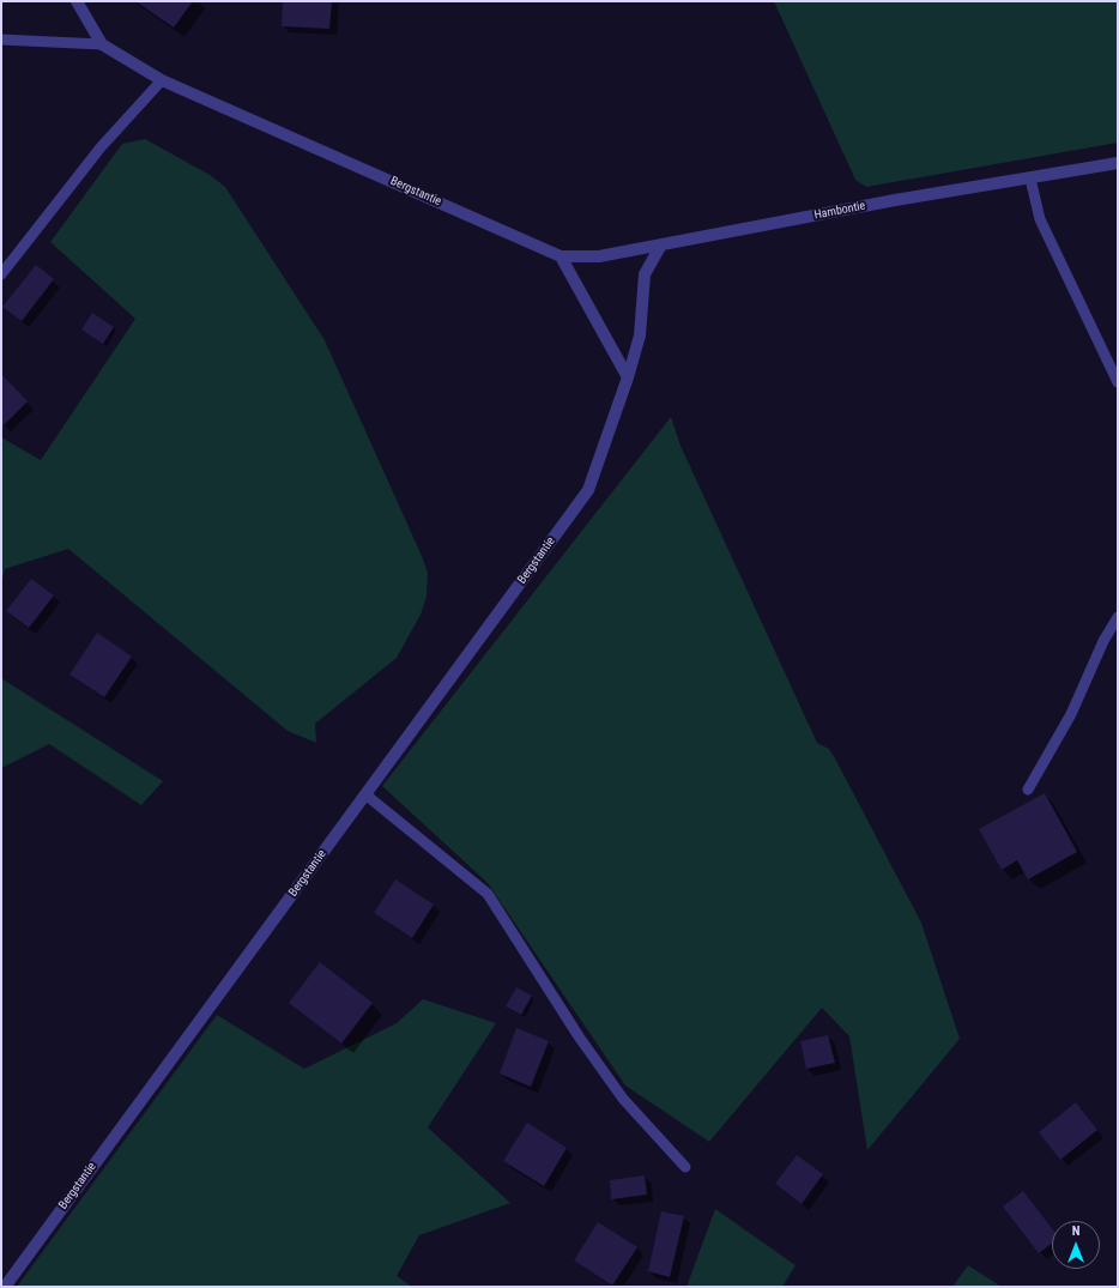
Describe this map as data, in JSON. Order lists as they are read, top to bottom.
{
  "streets": {
    "street": ["Bergstantie", "Hambontie"]
  },
  "crossings": [
    ["Bergstantie", "Hambontie"]
  ],
  "north": "top"
}
